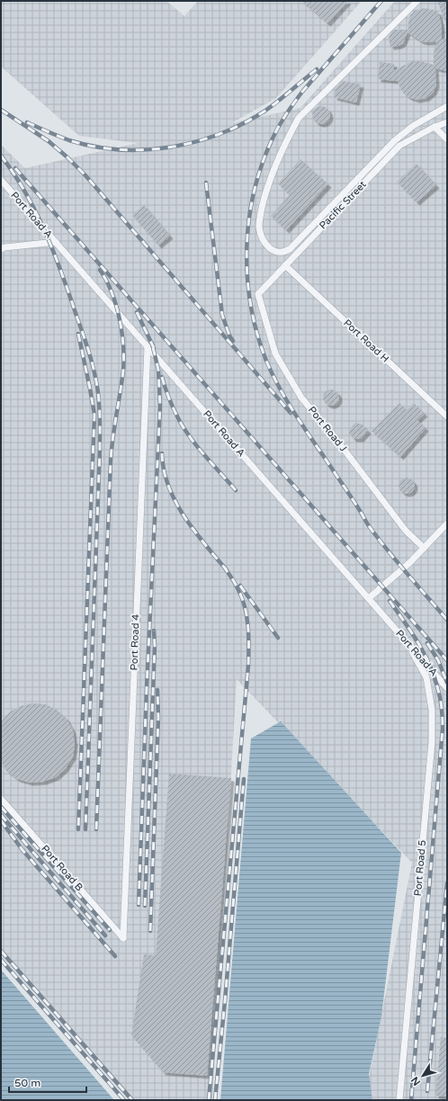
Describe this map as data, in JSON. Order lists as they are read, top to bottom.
{
  "streets": {
    "lane": [
      "Pacific Street",
      "Port Road A",
      "Port Road H",
      "Port Road J",
      "Port Road 4",
      "Port Road B",
      "Port Road 5"
    ]
  },
  "crossings": [
    ["Pacific Street", "Port Road H"],
    ["Pacific Street", "Port Road J"],
    ["Port Road A", "Port Road 4"],
    ["Port Road A", "Port Road 5"],
    ["Port Road 4", "Port Road B"]
  ],
  "scale_bar": "50 m",
  "north": "bottom left"
}
